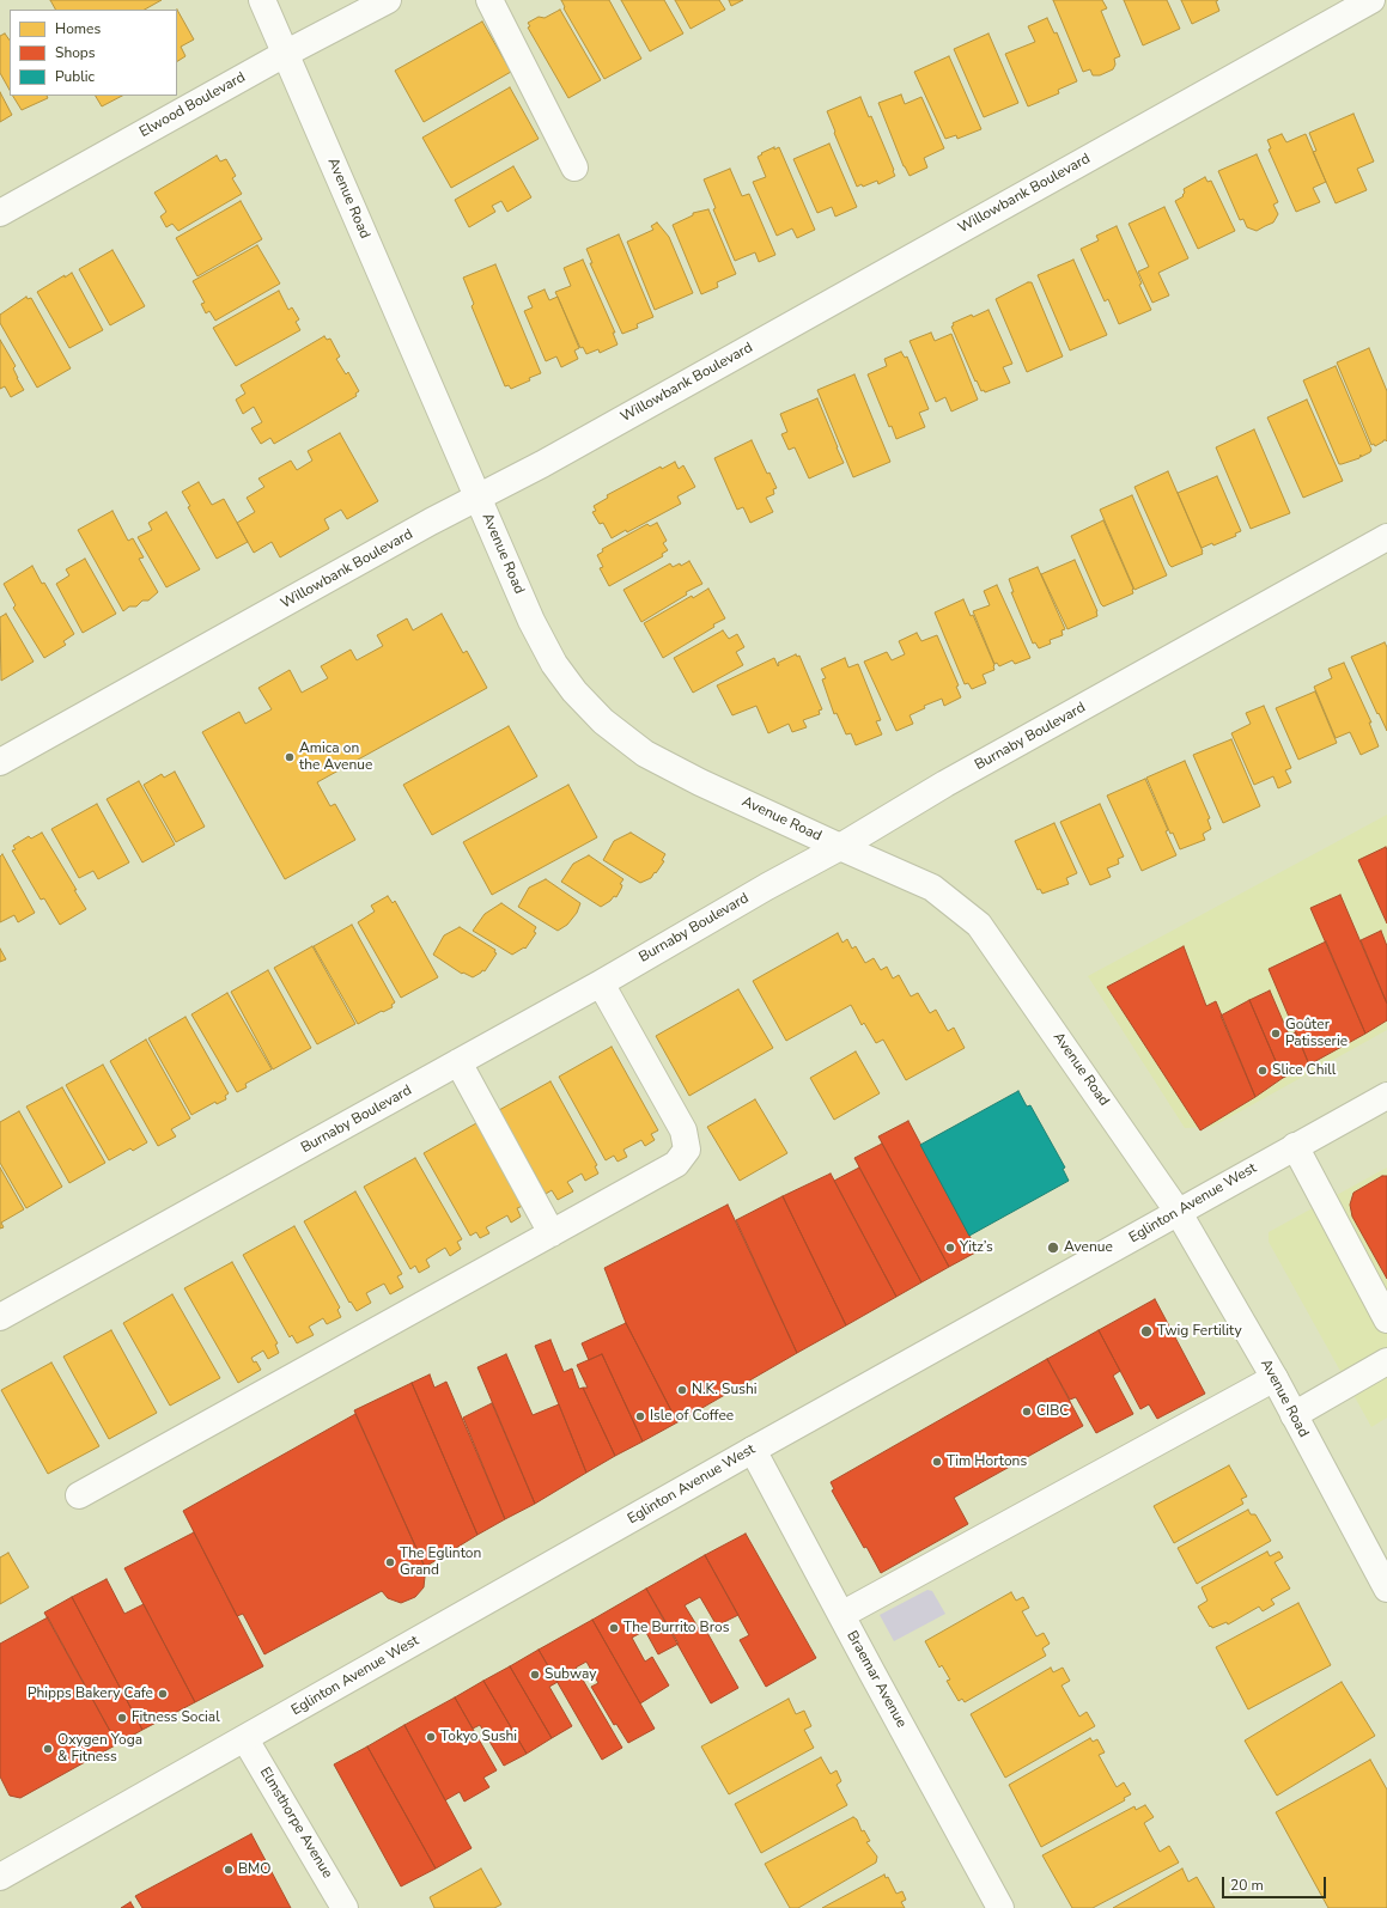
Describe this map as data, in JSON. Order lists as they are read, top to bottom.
{
  "streets": {
    "street": [
      "Elwood Boulevard",
      "Willowbank Boulevard",
      "Avenue Road",
      "Burnaby Boulevard",
      "Eglinton Avenue West",
      "Braemar Avenue",
      "Elmsthorpe Avenue"
    ]
  },
  "crossings": [
    ["Elwood Boulevard", "Avenue Road"],
    ["Willowbank Boulevard", "Avenue Road"],
    ["Avenue Road", "Burnaby Boulevard"],
    ["Avenue Road", "Eglinton Avenue West"],
    ["Eglinton Avenue West", "Braemar Avenue"],
    ["Eglinton Avenue West", "Elmsthorpe Avenue"]
  ],
  "places": [
    "Amica on the Avenue",
    "Goûter Patisserie",
    "Slice Chill",
    "Yitz’s",
    "Avenue",
    "Twig Fertility",
    "N.K. Sushi",
    "CIBC",
    "Isle of Coffee",
    "Tim Hortons",
    "The Eglinton Grand",
    "The Burrito Bros",
    "Subway",
    "Phipps Bakery Cafe",
    "Fitness Social",
    "Tokyo Sushi",
    "Oxygen Yoga & Fitness",
    "BMO"
  ],
  "legend": ["Homes", "Shops", "Public"],
  "scale_bar": "20 m"
}
